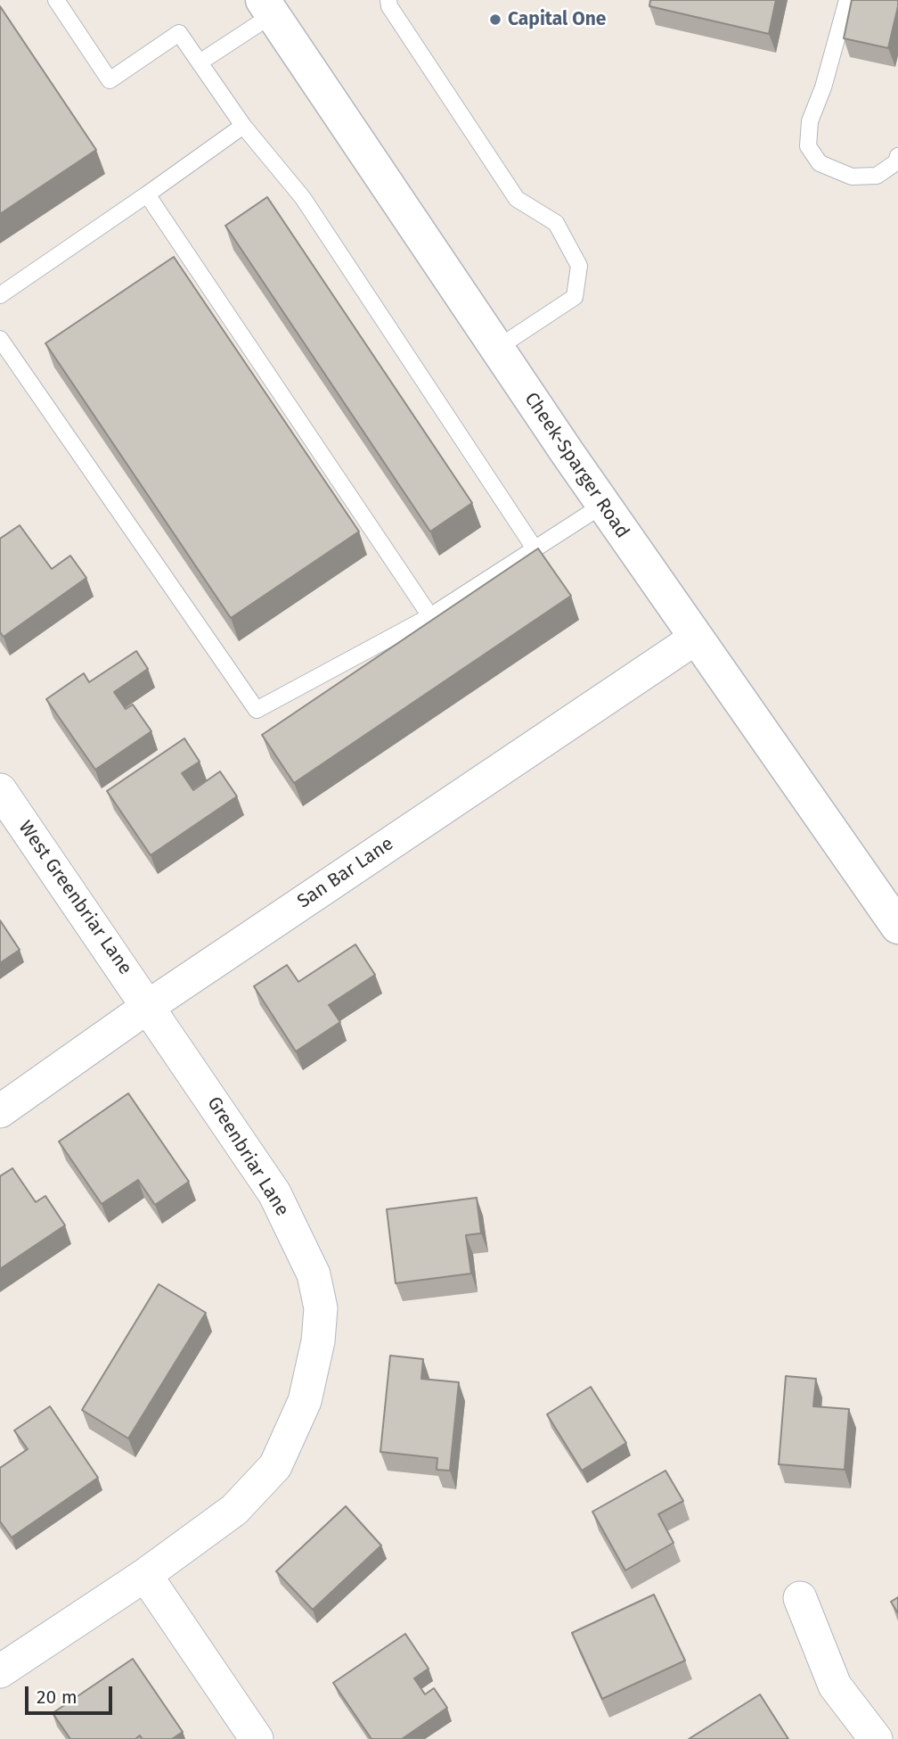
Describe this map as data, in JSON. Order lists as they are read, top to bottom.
{
  "streets": {
    "main road": ["Cheek-Sparger Road"],
    "street": ["San Bar Lane", "West Greenbriar Lane", "Greenbriar Lane"]
  },
  "crossings": [
    ["Cheek-Sparger Road", "San Bar Lane"],
    ["San Bar Lane", "West Greenbriar Lane"],
    ["San Bar Lane", "Greenbriar Lane"],
    ["West Greenbriar Lane", "Greenbriar Lane"]
  ],
  "places": ["Capital One"],
  "scale_bar": "20 m"
}
